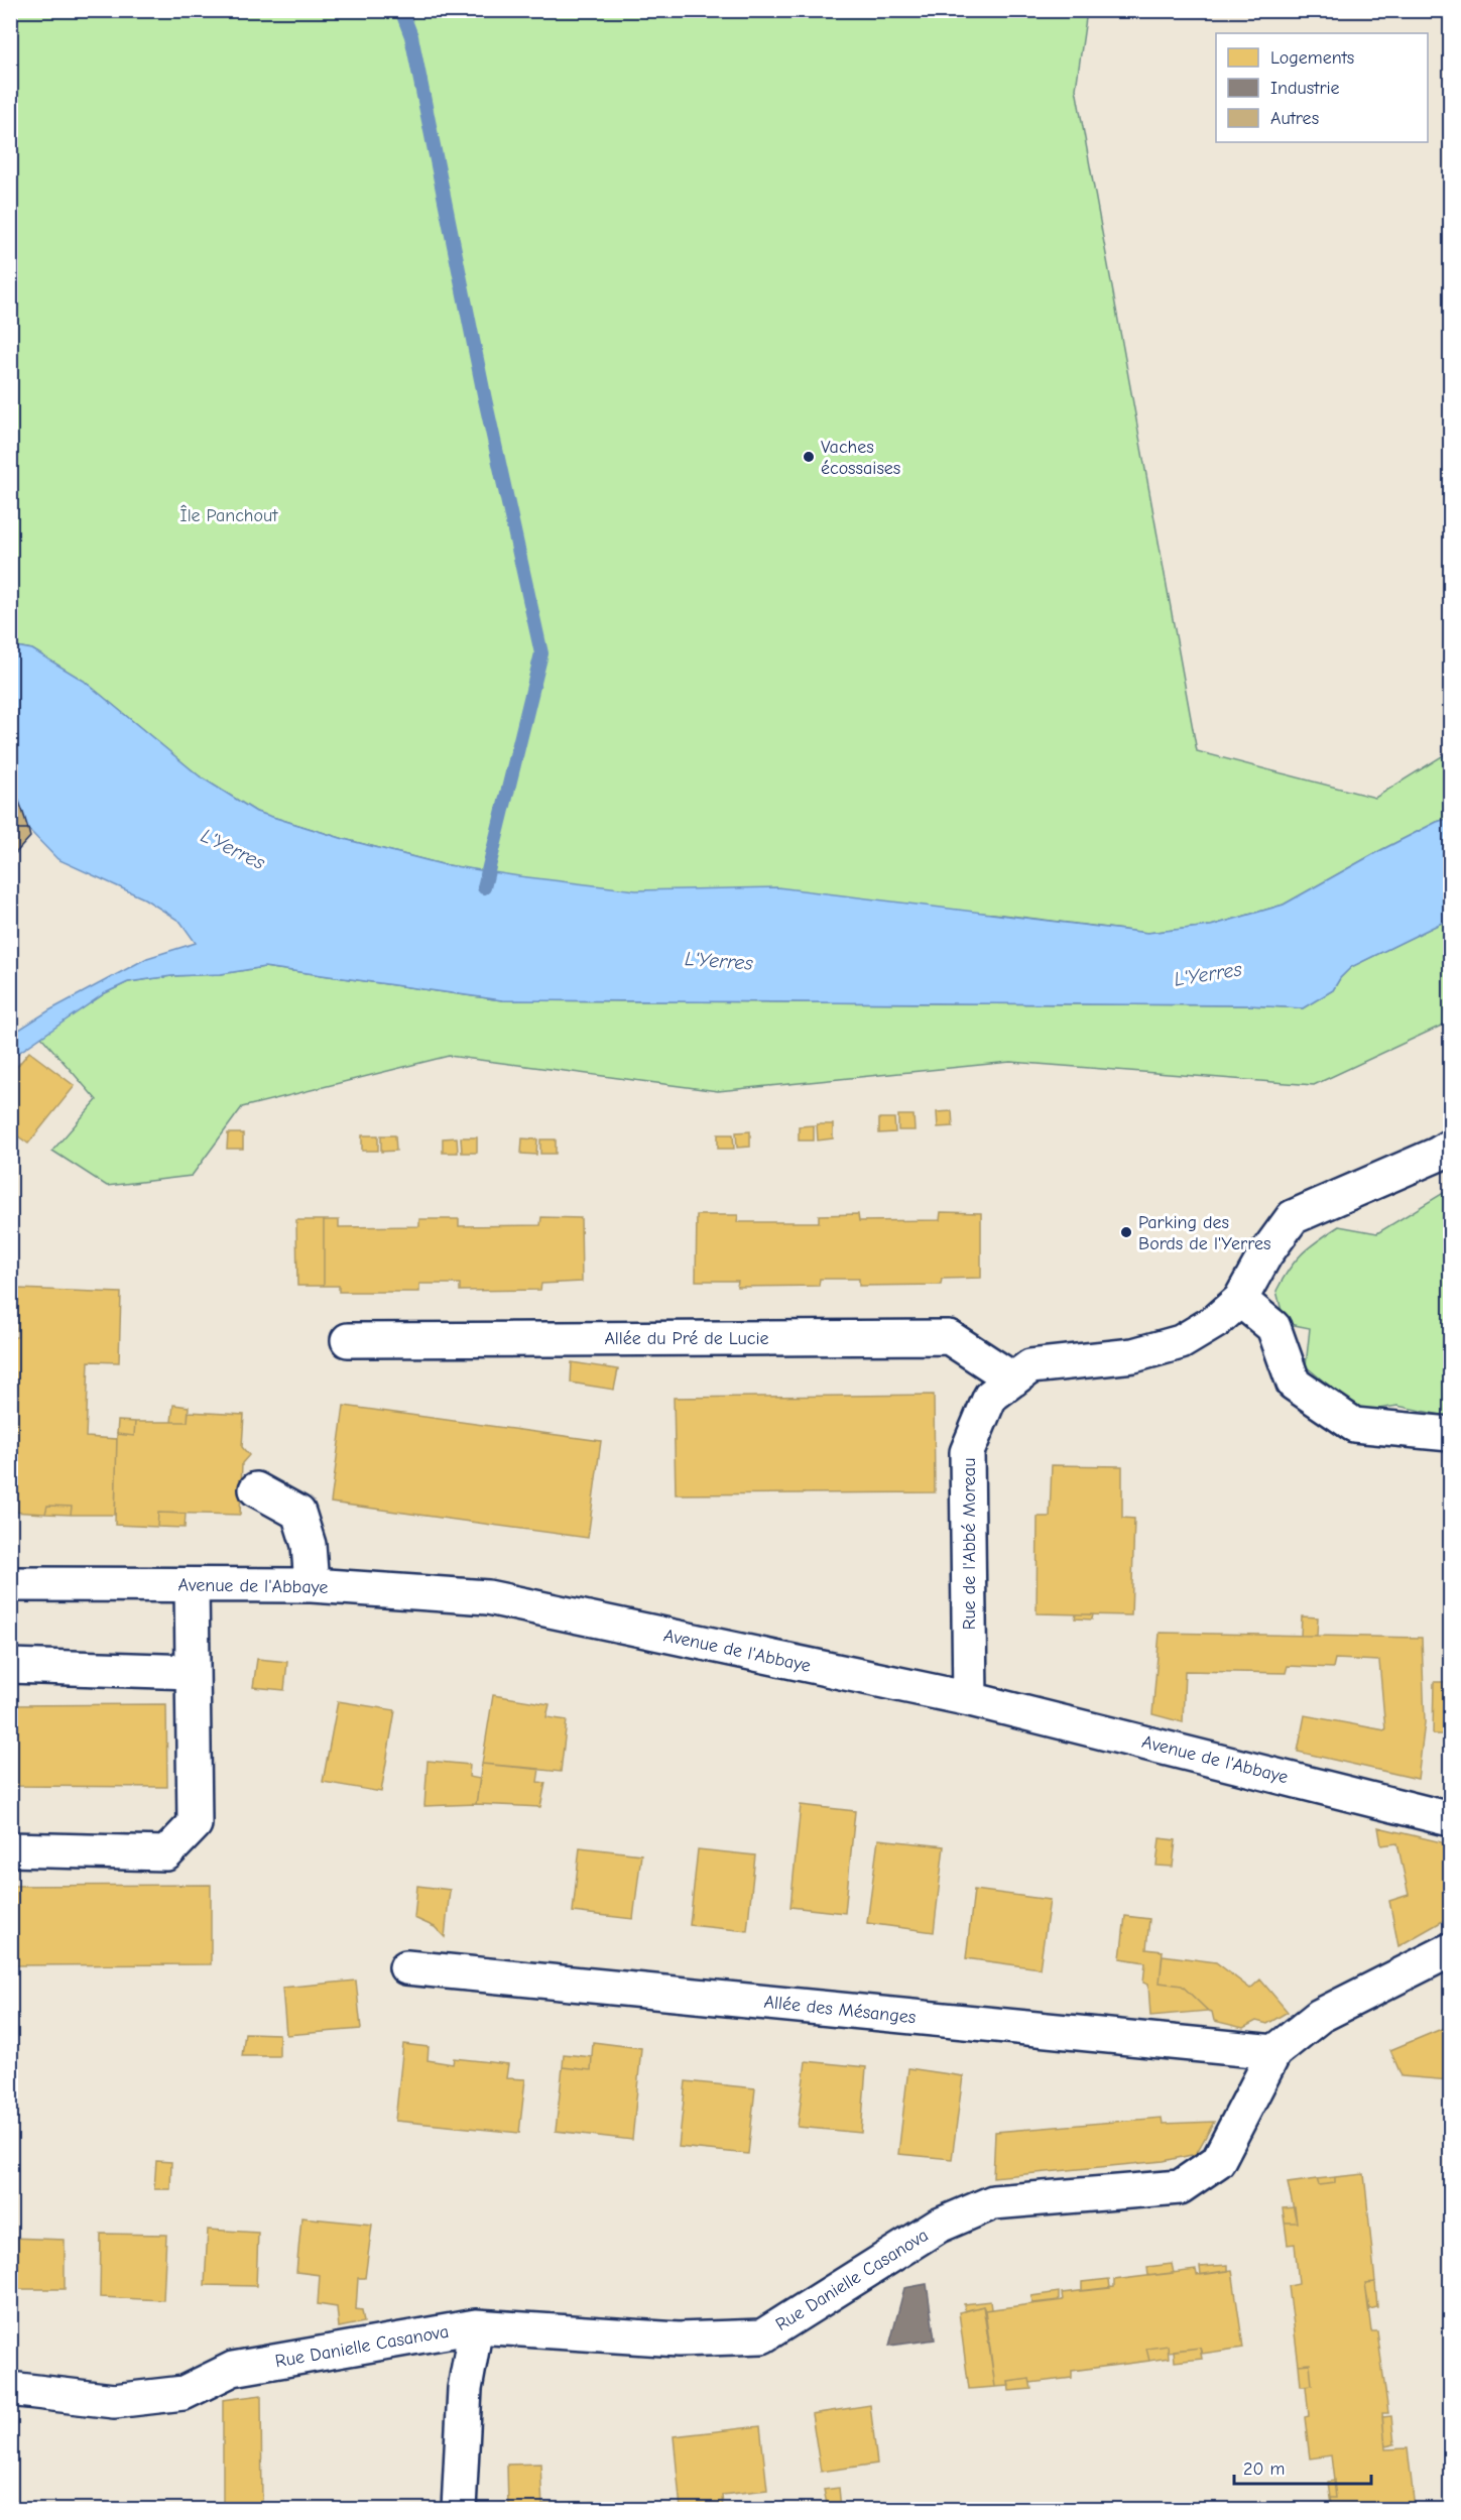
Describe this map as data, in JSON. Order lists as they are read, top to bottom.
{
  "streets": {
    "street": [
      "Allée du Pré de Lucie",
      "Rue de l'Abbé Moreau",
      "Avenue de l'Abbaye",
      "Allée des Mésanges",
      "Rue Danielle Casanova"
    ]
  },
  "crossings": [
    ["Allée du Pré de Lucie", "Rue de l'Abbé Moreau"],
    ["Rue de l'Abbé Moreau", "Avenue de l'Abbaye"],
    ["Allée des Mésanges", "Rue Danielle Casanova"]
  ],
  "water": ["L'Yerres"],
  "parks": ["Île Panchout"],
  "places": ["Vaches écossaises", "Parking des Bords de l'Yerres"],
  "legend": ["Logements", "Industrie", "Autres"],
  "scale_bar": "20 m"
}
